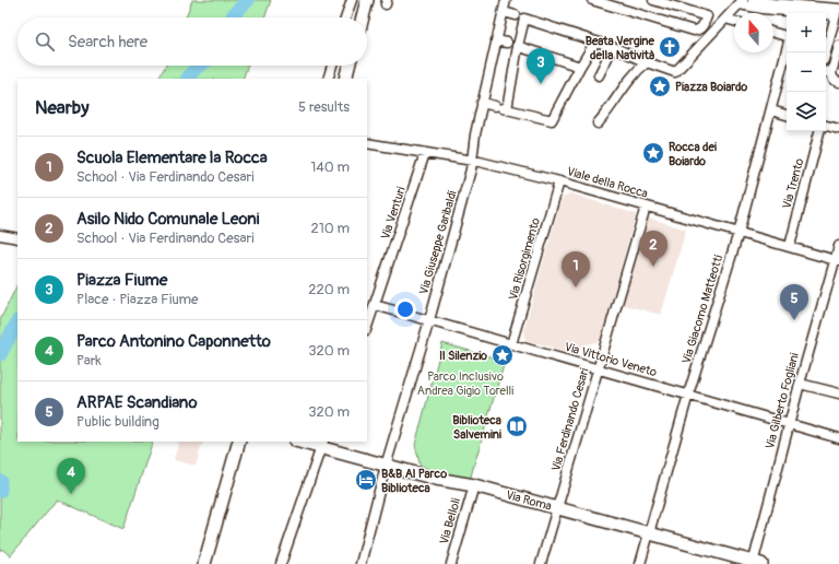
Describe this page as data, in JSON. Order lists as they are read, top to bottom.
{
  "streets": {
    "street": [
      "Viale della Rocca",
      "Via Trento",
      "Via Venturi",
      "Via Giuseppe Garibaldi",
      "Via Risorgimento",
      "Via Giacomo Matteotti",
      "Via Vittorio Veneto",
      "Via Gilberto Fogliani",
      "Via Ferdinando Cesari",
      "Via Roma",
      "Via Belloli"
    ]
  },
  "crossings": [
    ["Viale della Rocca", "Via Trento"],
    ["Viale della Rocca", "Via Venturi"],
    ["Viale della Rocca", "Via Giuseppe Garibaldi"],
    ["Viale della Rocca", "Via Risorgimento"],
    ["Viale della Rocca", "Via Giacomo Matteotti"],
    ["Viale della Rocca", "Via Gilberto Fogliani"],
    ["Viale della Rocca", "Via Ferdinando Cesari"],
    ["Via Venturi", "Via Vittorio Veneto"],
    ["Via Giuseppe Garibaldi", "Via Vittorio Veneto"],
    ["Via Giuseppe Garibaldi", "Via Roma"],
    ["Via Risorgimento", "Via Vittorio Veneto"],
    ["Via Giacomo Matteotti", "Via Vittorio Veneto"],
    ["Via Giacomo Matteotti", "Via Roma"],
    ["Via Vittorio Veneto", "Via Gilberto Fogliani"],
    ["Via Vittorio Veneto", "Via Ferdinando Cesari"],
    ["Via Gilberto Fogliani", "Via Roma"],
    ["Via Ferdinando Cesari", "Via Roma"],
    ["Via Roma", "Via Belloli"]
  ],
  "parks": ["Parco Inclusivo Andrea Gigio Torelli"],
  "places": {
    "church": ["Beata Vergine della Natività"],
    "place": ["Piazza Boiardo", "Rocca dei Boiardo", "Il Silenzio"],
    "library": ["Biblioteca Salvemini"],
    "hotel": ["B&B Al Parco Biblioteca"]
  },
  "north": "top",
  "page": {
    "map_buttons": ["+", "−"],
    "search": "Search here",
    "pins": [
      "3",
      "2",
      "1",
      "5",
      "4"
    ],
    "heading": ["Nearby", "5 results"],
    "list": [
      {
        "mark": "1",
        "name": "Scuola Elementare la Rocca",
        "note": "School · Via Ferdinando Cesari",
        "value": "140 m"
      },
      {
        "mark": "2",
        "name": "Asilo Nido Comunale Leoni",
        "note": "School · Via Ferdinando Cesari",
        "value": "210 m"
      },
      {
        "mark": "3",
        "name": "Piazza Fiume",
        "note": "Place · Piazza Fiume",
        "value": "220 m"
      },
      {
        "mark": "4",
        "name": "Parco Antonino Caponnetto",
        "note": "Park",
        "value": "320 m"
      },
      {
        "mark": "5",
        "name": "ARPAE Scandiano",
        "note": "Public building",
        "value": "320 m"
      }
    ]
  }
}
